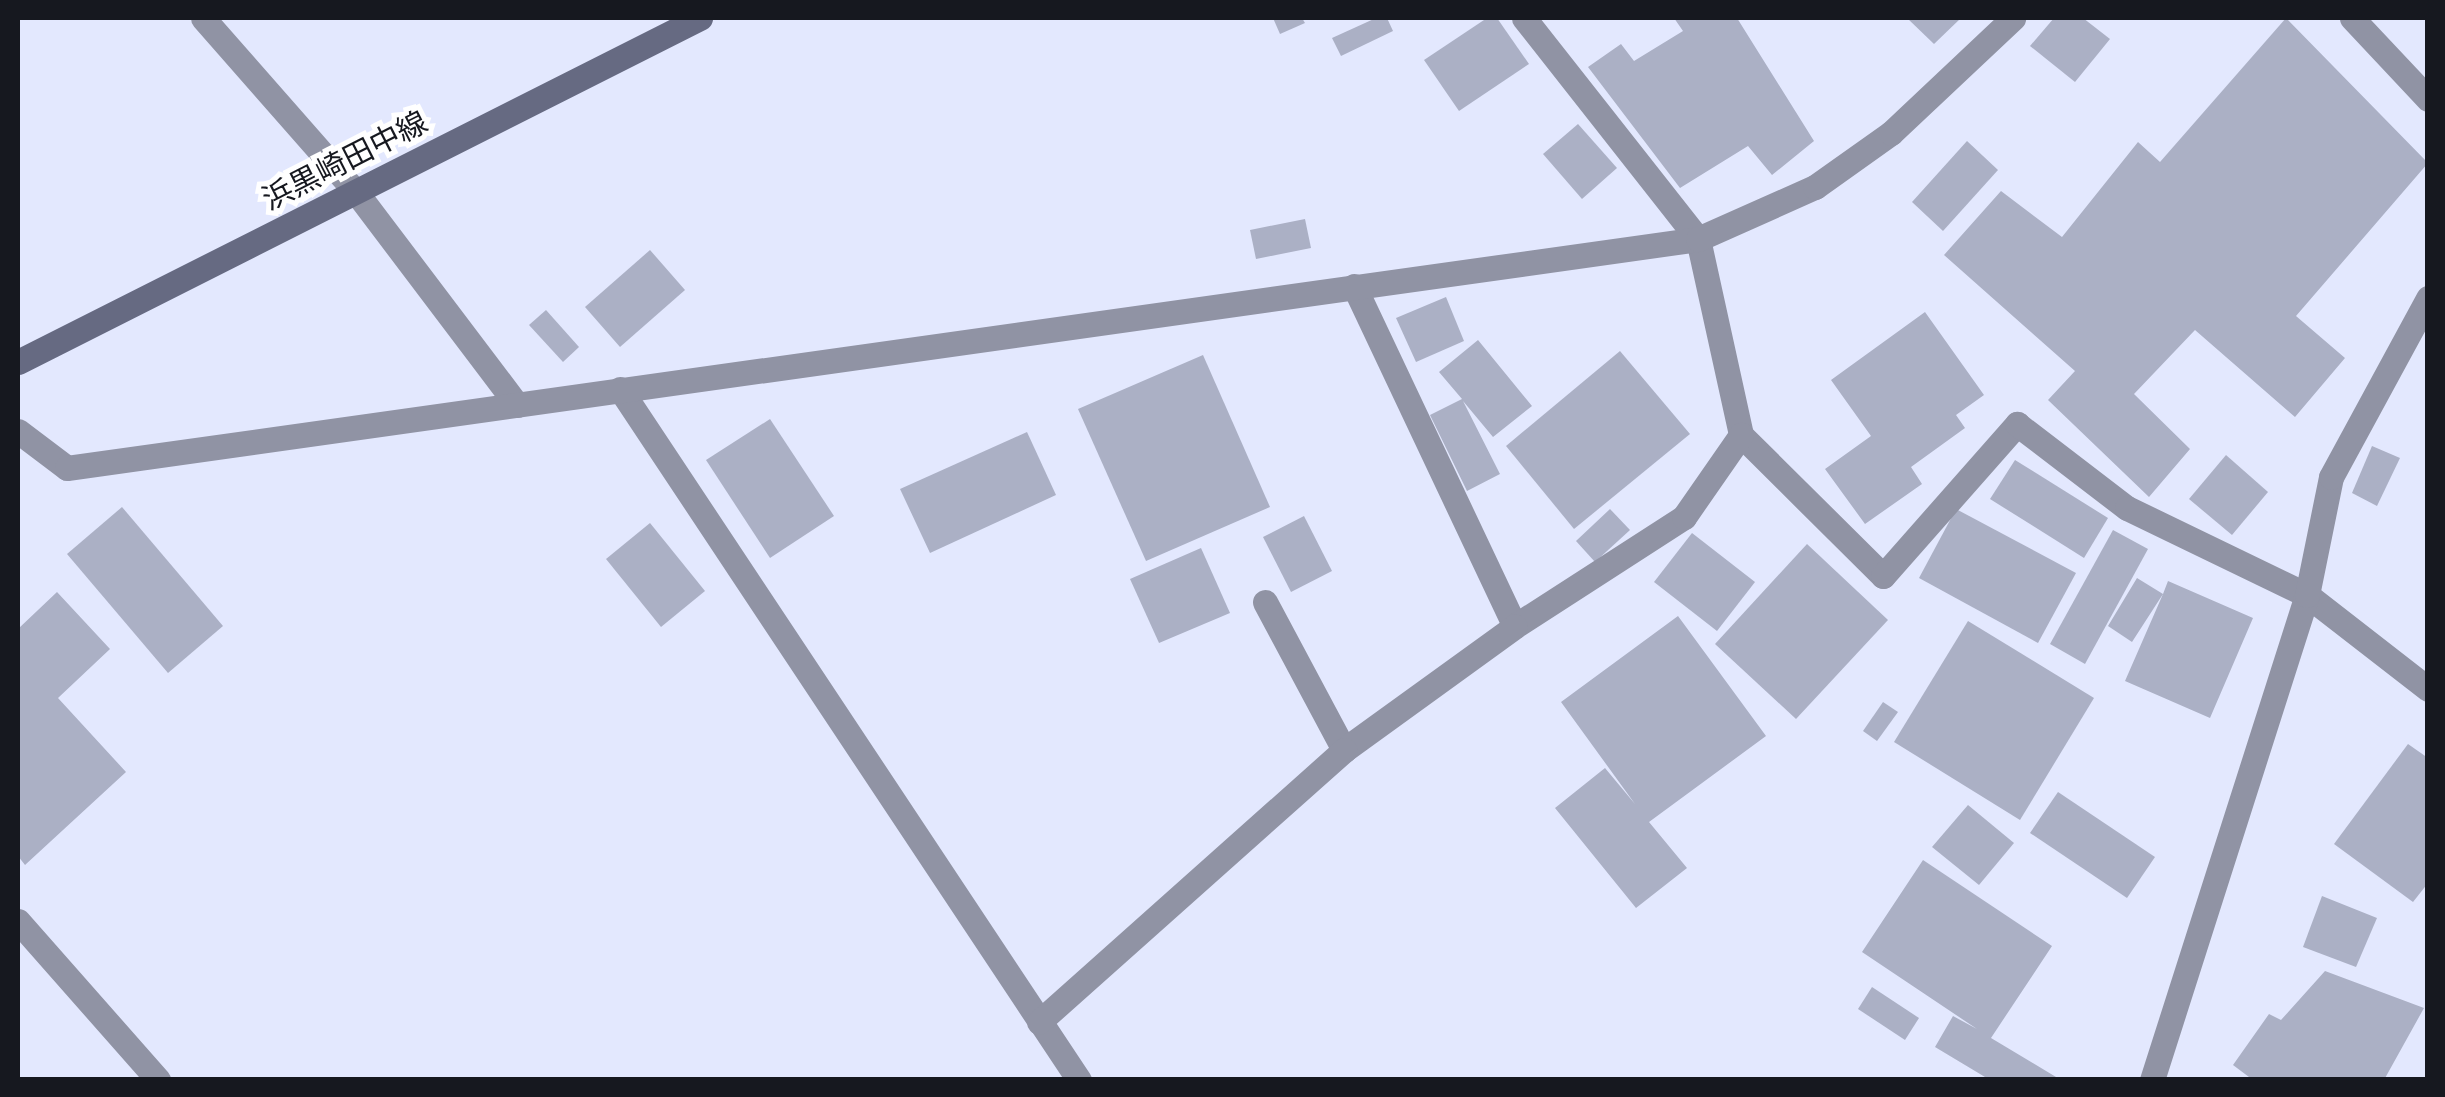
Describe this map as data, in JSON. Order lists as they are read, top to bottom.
{
  "streets": {
    "main road": ["浜黒崎田中線"]
  }
}
